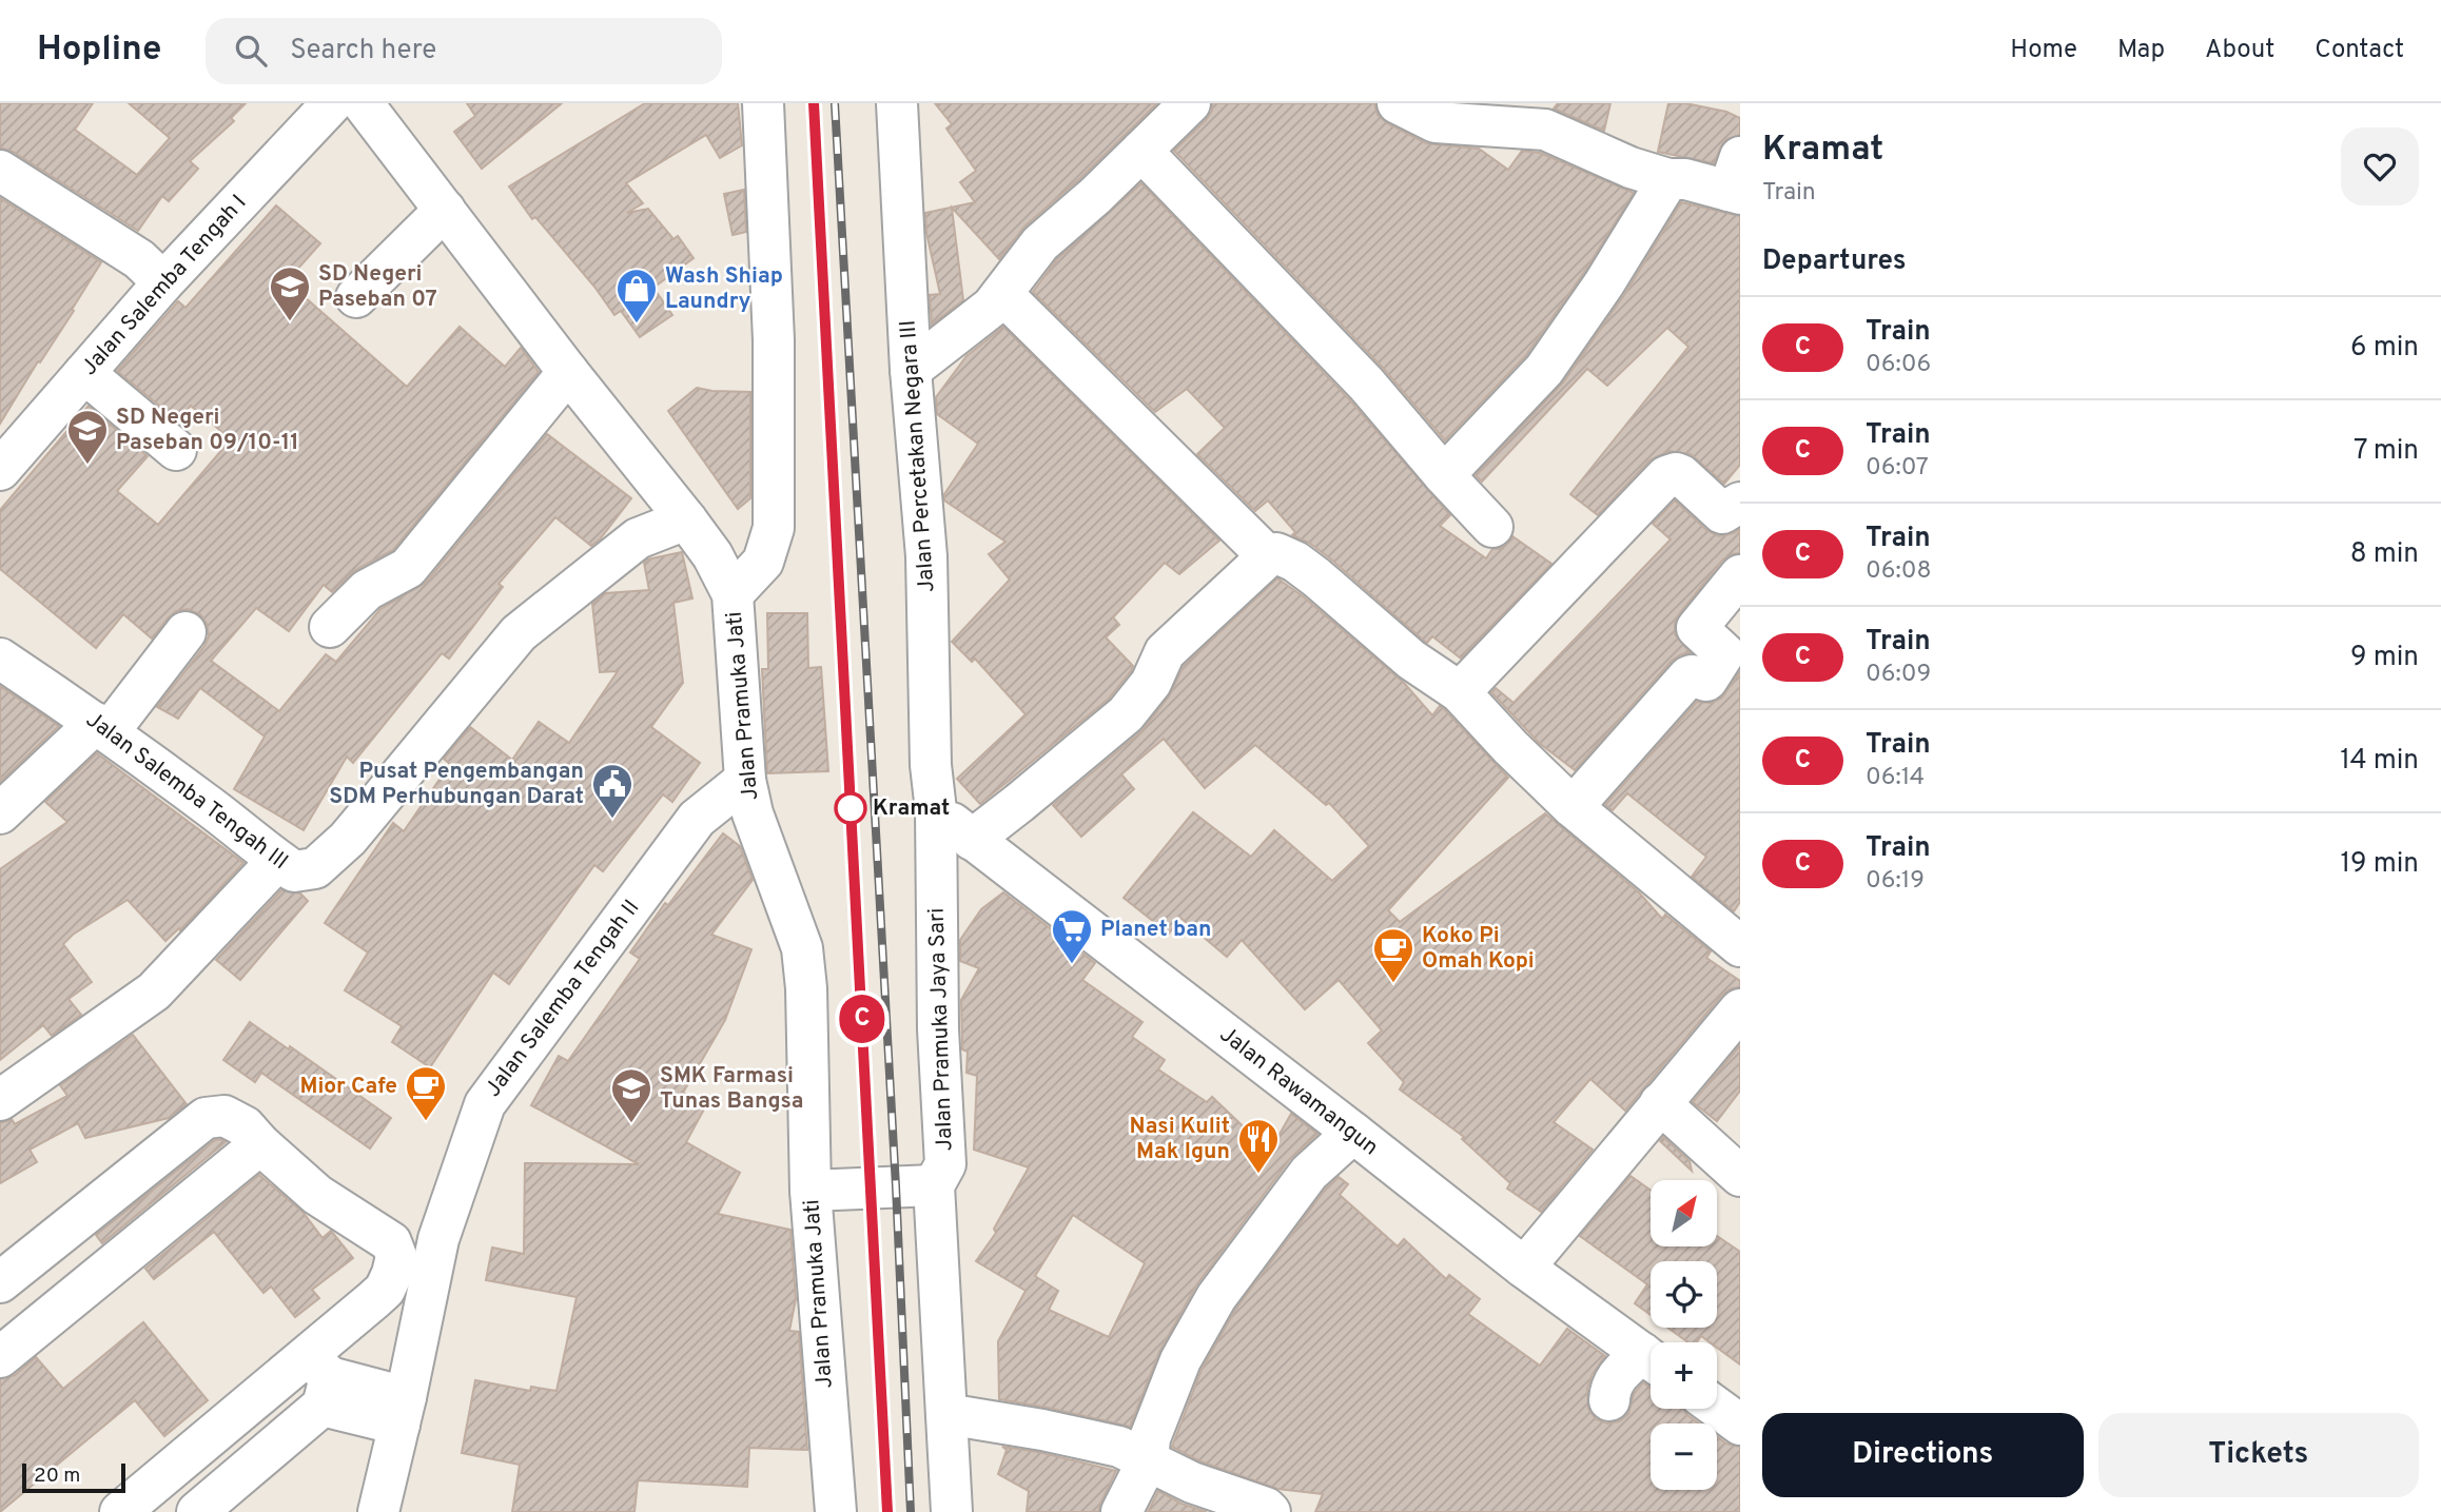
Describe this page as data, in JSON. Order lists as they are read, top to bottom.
{
  "streets": {
    "street": [
      "Jalan Salemba Tengah I",
      "Jalan Percetakan Negara III",
      "Jalan Pramuka Jati",
      "Jalan Salemba Tengah III",
      "Jalan Salemba Tengah II",
      "Jalan Pramuka Jaya Sari",
      "Jalan Rawamangun"
    ]
  },
  "crossings": [
    ["Jalan Percetakan Negara III", "Jalan Pramuka Jaya Sari"],
    ["Jalan Percetakan Negara III", "Jalan Rawamangun"],
    ["Jalan Pramuka Jati", "Jalan Salemba Tengah III"],
    ["Jalan Pramuka Jati", "Jalan Salemba Tengah II"],
    ["Jalan Pramuka Jaya Sari", "Jalan Rawamangun"]
  ],
  "places": {
    "school or university": ["SD Negeri Paseban 07", "SD Negeri Paseban 09/10-11", "SMK Farmasi Tunas Bangsa"],
    "shop": ["Wash Shiap Laundry"],
    "other": ["Kramat"],
    "public building": ["Pusat Pengembangan SDM Perhubungan Darat"],
    "supermarket": ["Planet ban"],
    "cafe": ["Koko Pi Omah Kopi", "Mior Cafe"],
    "restaurant": ["Nasi Kulit Mak Igun"]
  },
  "scale_bar": "20 m",
  "north": "top right",
  "page": {
    "header": "Hopline",
    "search": "Search here",
    "nav": [
      "Home",
      "Map",
      "About",
      "Contact"
    ],
    "on_map": "C",
    "heading": [
      ["Kramat", "Train"],
      "Departures"
    ],
    "list": [
      {
        "mark": "C",
        "name": "Train",
        "note": "06:06",
        "value": "6 min"
      },
      {
        "mark": "C",
        "name": "Train",
        "note": "06:07",
        "value": "7 min"
      },
      {
        "mark": "C",
        "name": "Train",
        "note": "06:08",
        "value": "8 min"
      },
      {
        "mark": "C",
        "name": "Train",
        "note": "06:09",
        "value": "9 min"
      },
      {
        "mark": "C",
        "name": "Train",
        "note": "06:14",
        "value": "14 min"
      },
      {
        "mark": "C",
        "name": "Train",
        "note": "06:19",
        "value": "19 min"
      }
    ],
    "map_buttons": ["+", "−"],
    "buttons": ["Directions", "Tickets"],
    "scale": "20 m"
  }
}
